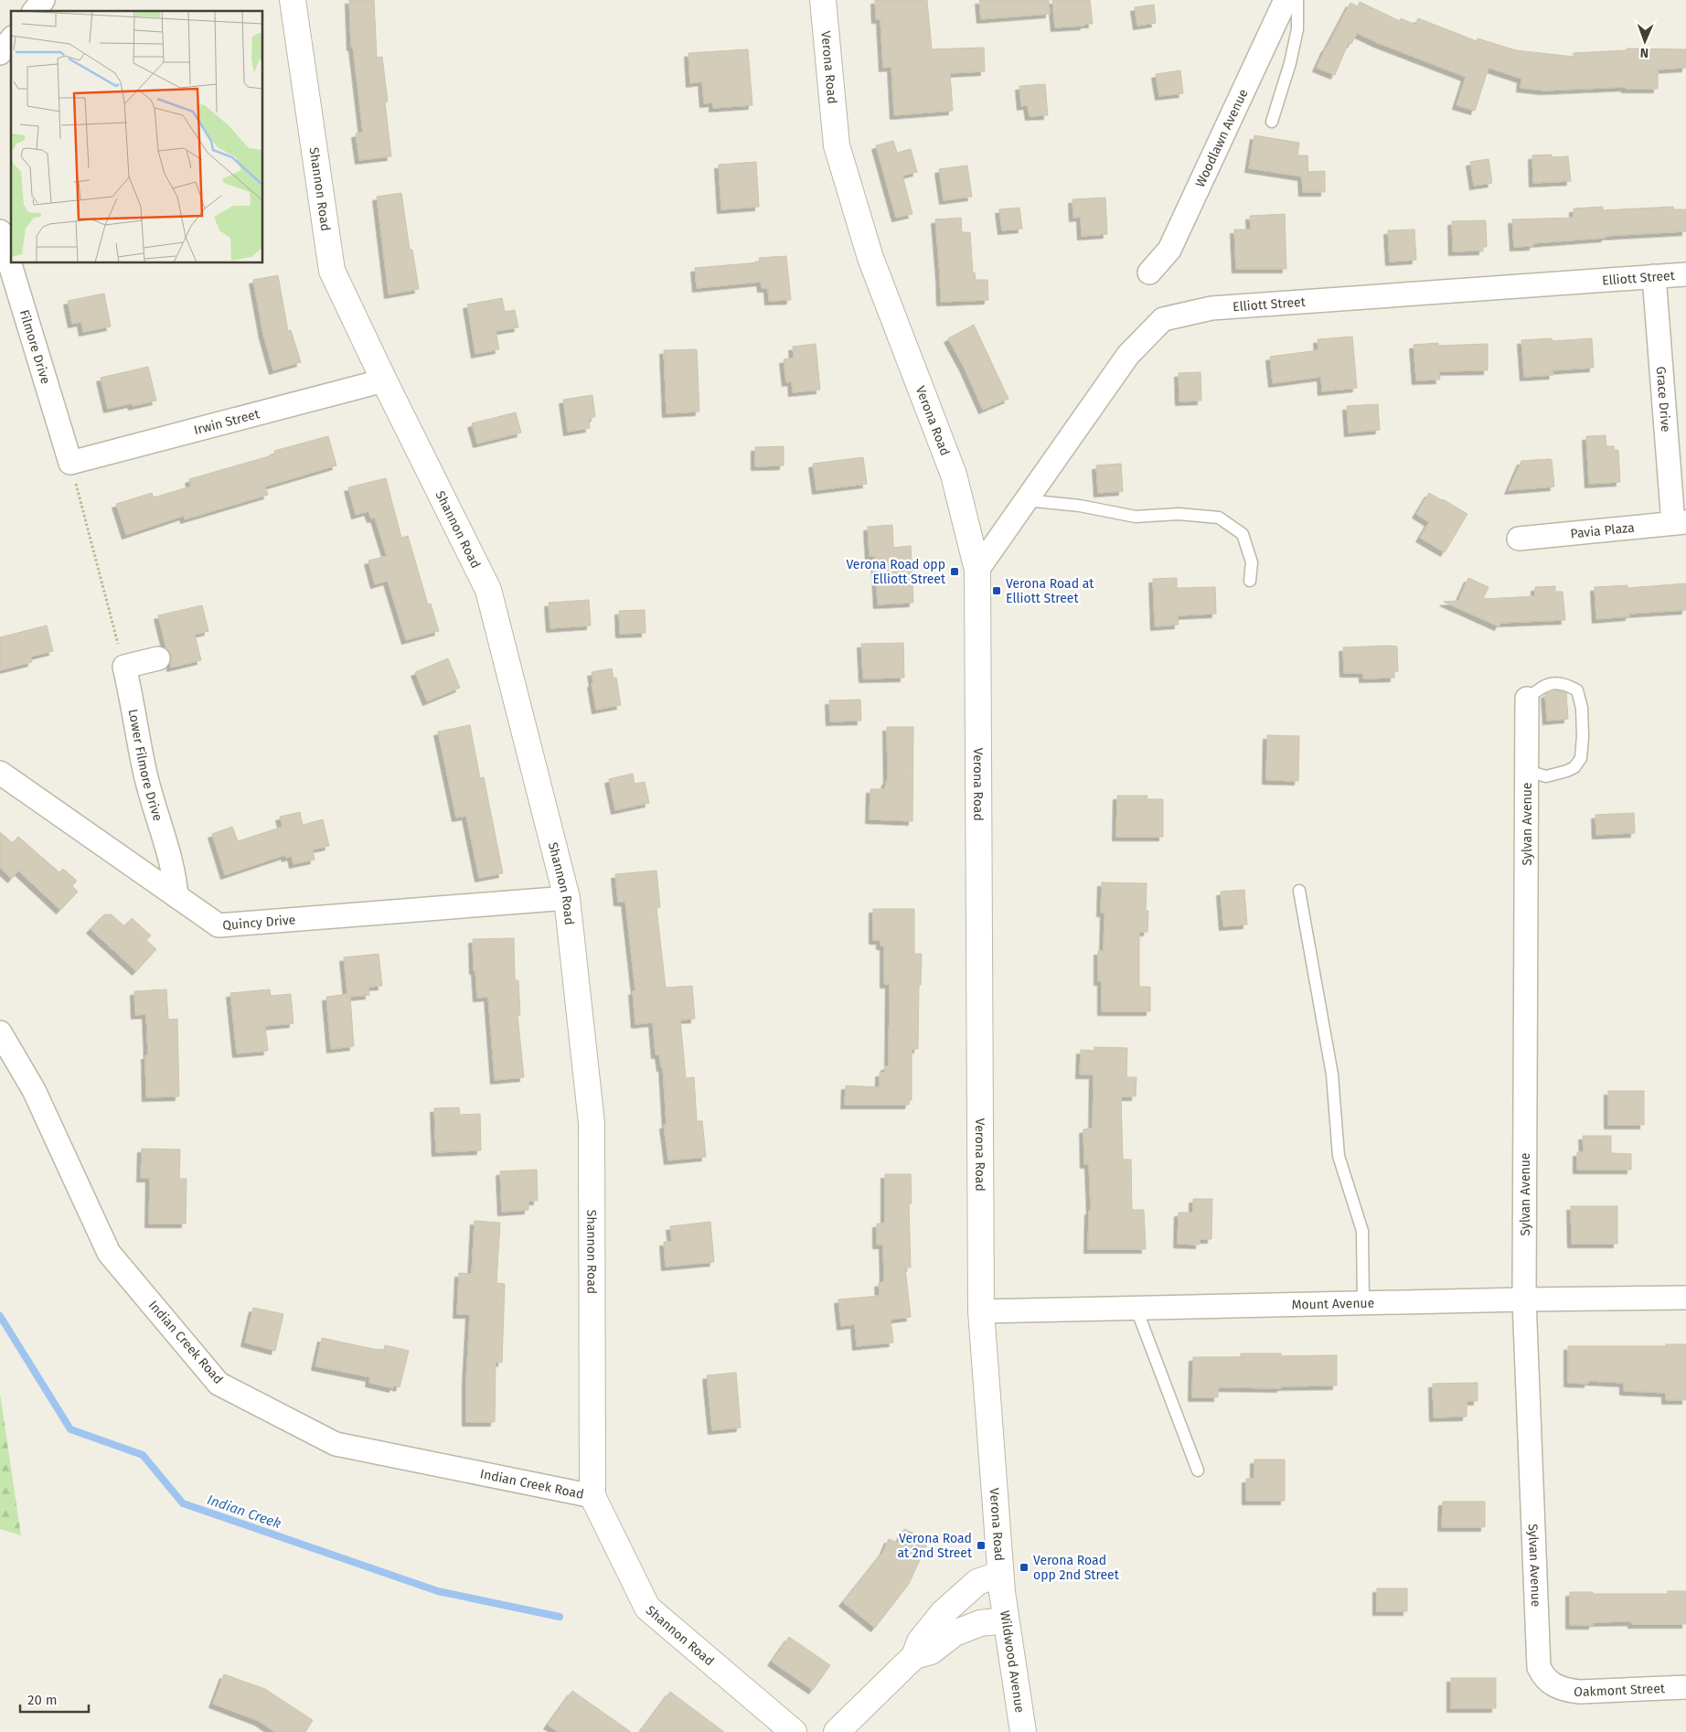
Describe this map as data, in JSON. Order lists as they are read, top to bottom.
{
  "streets": {
    "street": [
      "Verona Road",
      "Woodlawn Avenue",
      "Shannon Road",
      "Elliott Street",
      "Filmore Drive",
      "Grace Drive",
      "Irwin Street",
      "Pavia Plaza",
      "Lower Filmore Drive",
      "Sylvan Avenue",
      "Quincy Drive",
      "Mount Avenue",
      "Indian Creek Road",
      "Wildwood Avenue",
      "Oakmont Street"
    ]
  },
  "crossings": [
    ["Verona Road", "Elliott Street"],
    ["Verona Road", "Mount Avenue"],
    ["Verona Road", "Wildwood Avenue"],
    ["Shannon Road", "Irwin Street"],
    ["Shannon Road", "Quincy Drive"],
    ["Shannon Road", "Indian Creek Road"],
    ["Elliott Street", "Grace Drive"],
    ["Filmore Drive", "Irwin Street"],
    ["Grace Drive", "Pavia Plaza"],
    ["Lower Filmore Drive", "Quincy Drive"],
    ["Sylvan Avenue", "Mount Avenue"],
    ["Sylvan Avenue", "Oakmont Street"]
  ],
  "water": ["Indian Creek"],
  "places": {
    "transit": [
      "Verona Road opp Elliott Street",
      "Verona Road at Elliott Street",
      "Verona Road at 2nd Street",
      "Verona Road opp 2nd Street"
    ]
  },
  "scale_bar": "20 m",
  "north": "bottom"
}
